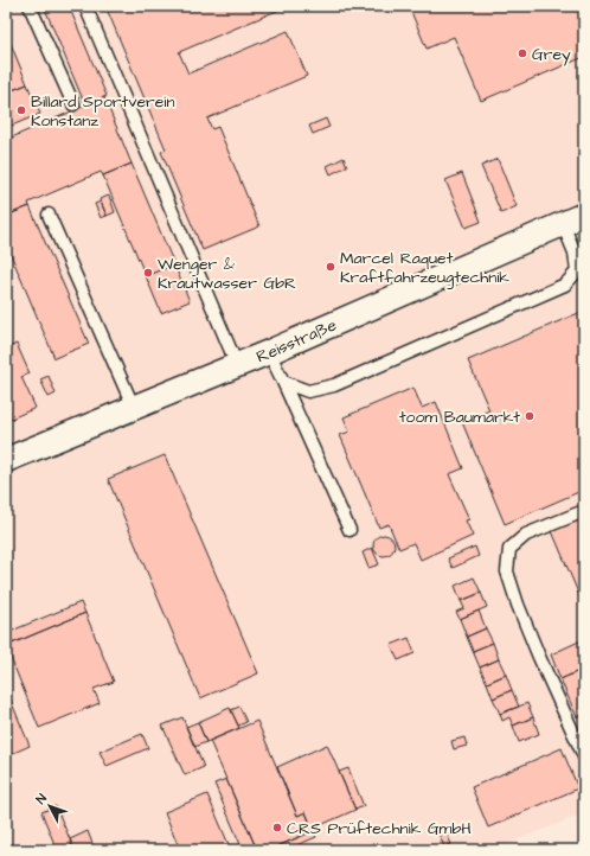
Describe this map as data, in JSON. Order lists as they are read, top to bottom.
{
  "streets": {
    "street": ["Reisstraße"]
  },
  "places": [
    "Grey",
    "Billard Sportverein Konstanz",
    "Marcel Raquet Kraftfahrzeugtechnik",
    "Wenger & Krautwasser GbR",
    "toom Baumarkt",
    "CRS Prüftechnik GmbH"
  ],
  "north": "top left"
}
